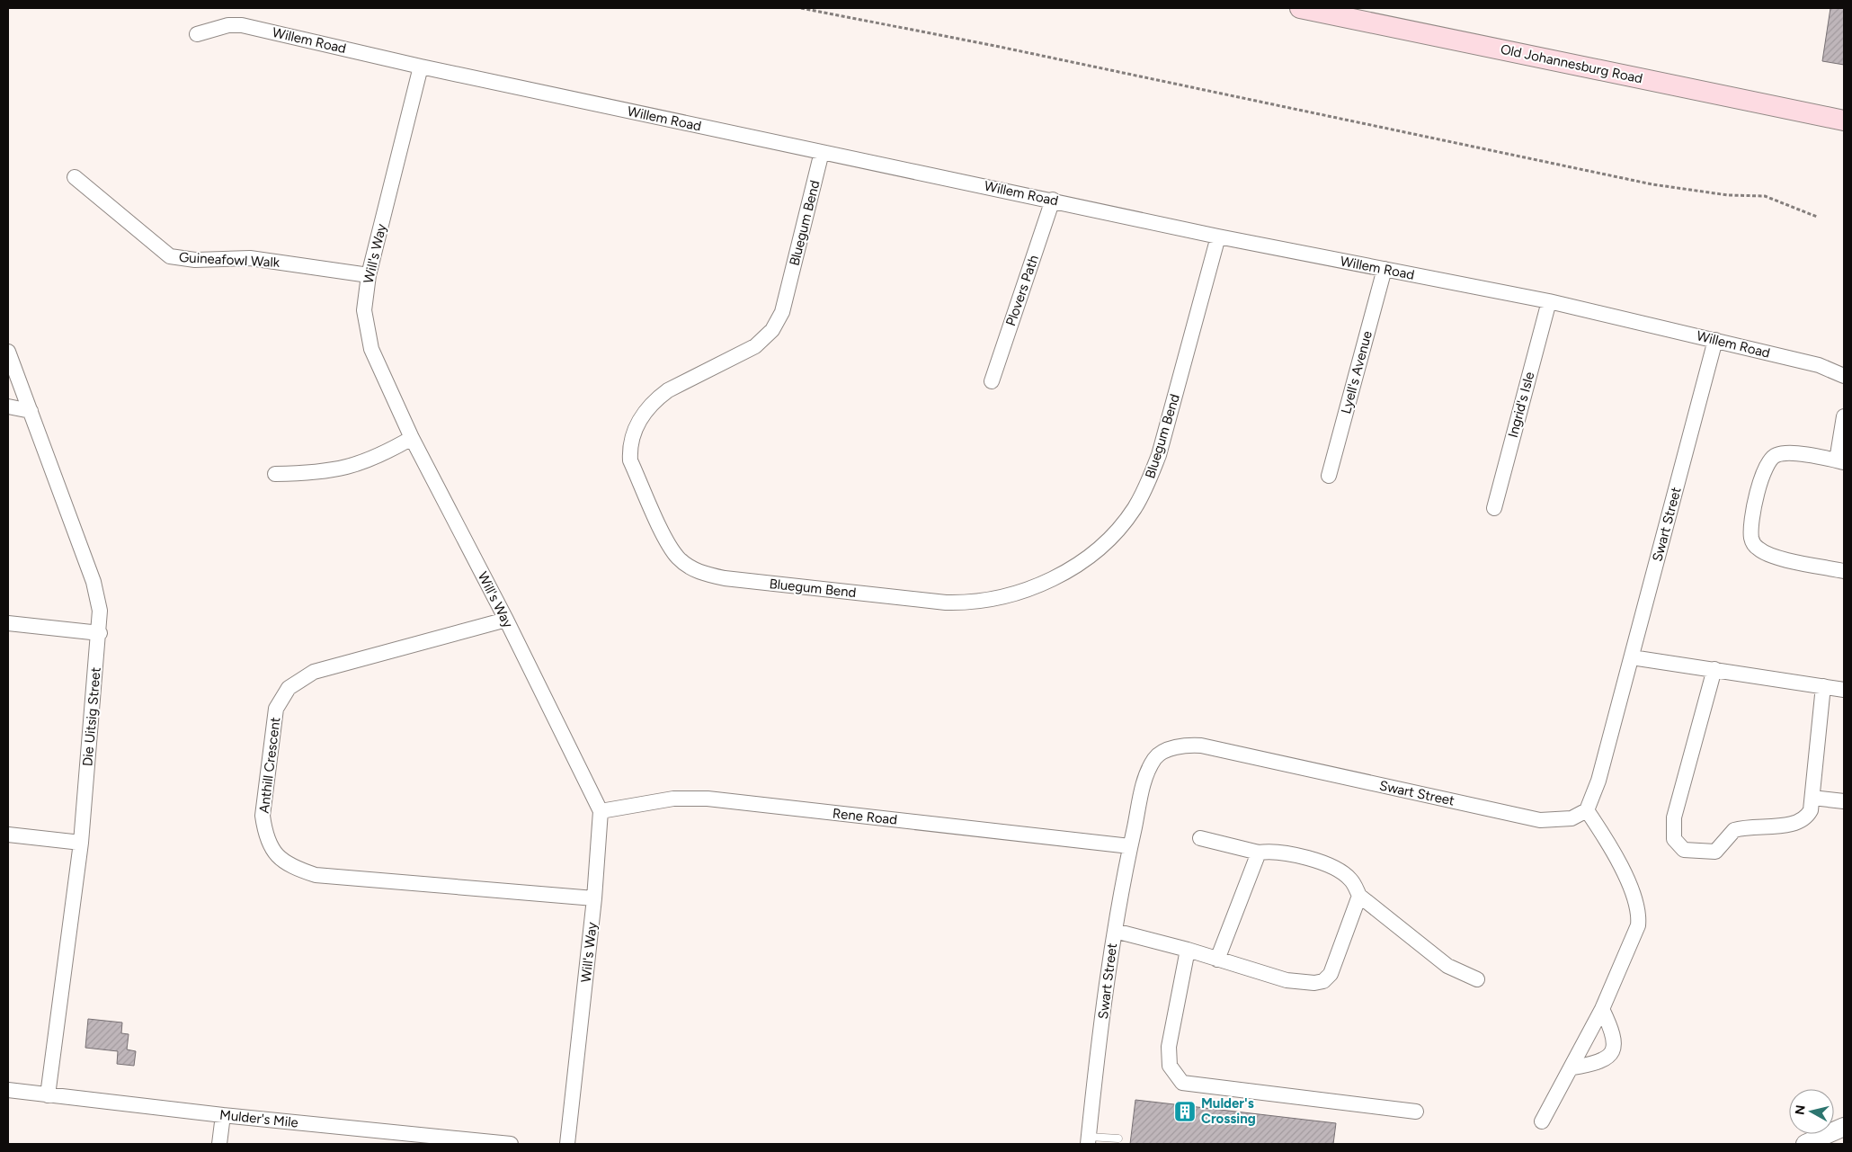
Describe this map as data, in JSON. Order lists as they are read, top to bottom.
{
  "streets": {
    "main road": ["Old Johannesburg Road"],
    "street": [
      "Willem Road",
      "Bluegum Bend",
      "Will's Way",
      "Guineafowl Walk",
      "Plovers Path",
      "Lyell's Avenue",
      "Ingrid's Isle",
      "Swart Street",
      "Die Uitsig Street",
      "Anthill Crescent",
      "Rene Road",
      "Mulder's Mile"
    ]
  },
  "crossings": [
    ["Willem Road", "Bluegum Bend"],
    ["Willem Road", "Will's Way"],
    ["Willem Road", "Plovers Path"],
    ["Willem Road", "Lyell's Avenue"],
    ["Willem Road", "Ingrid's Isle"],
    ["Willem Road", "Swart Street"],
    ["Will's Way", "Guineafowl Walk"],
    ["Will's Way", "Anthill Crescent"],
    ["Will's Way", "Rene Road"],
    ["Swart Street", "Rene Road"],
    ["Die Uitsig Street", "Mulder's Mile"]
  ],
  "places": {
    "building": ["Mulder's Crossing"]
  },
  "north": "left"
}
